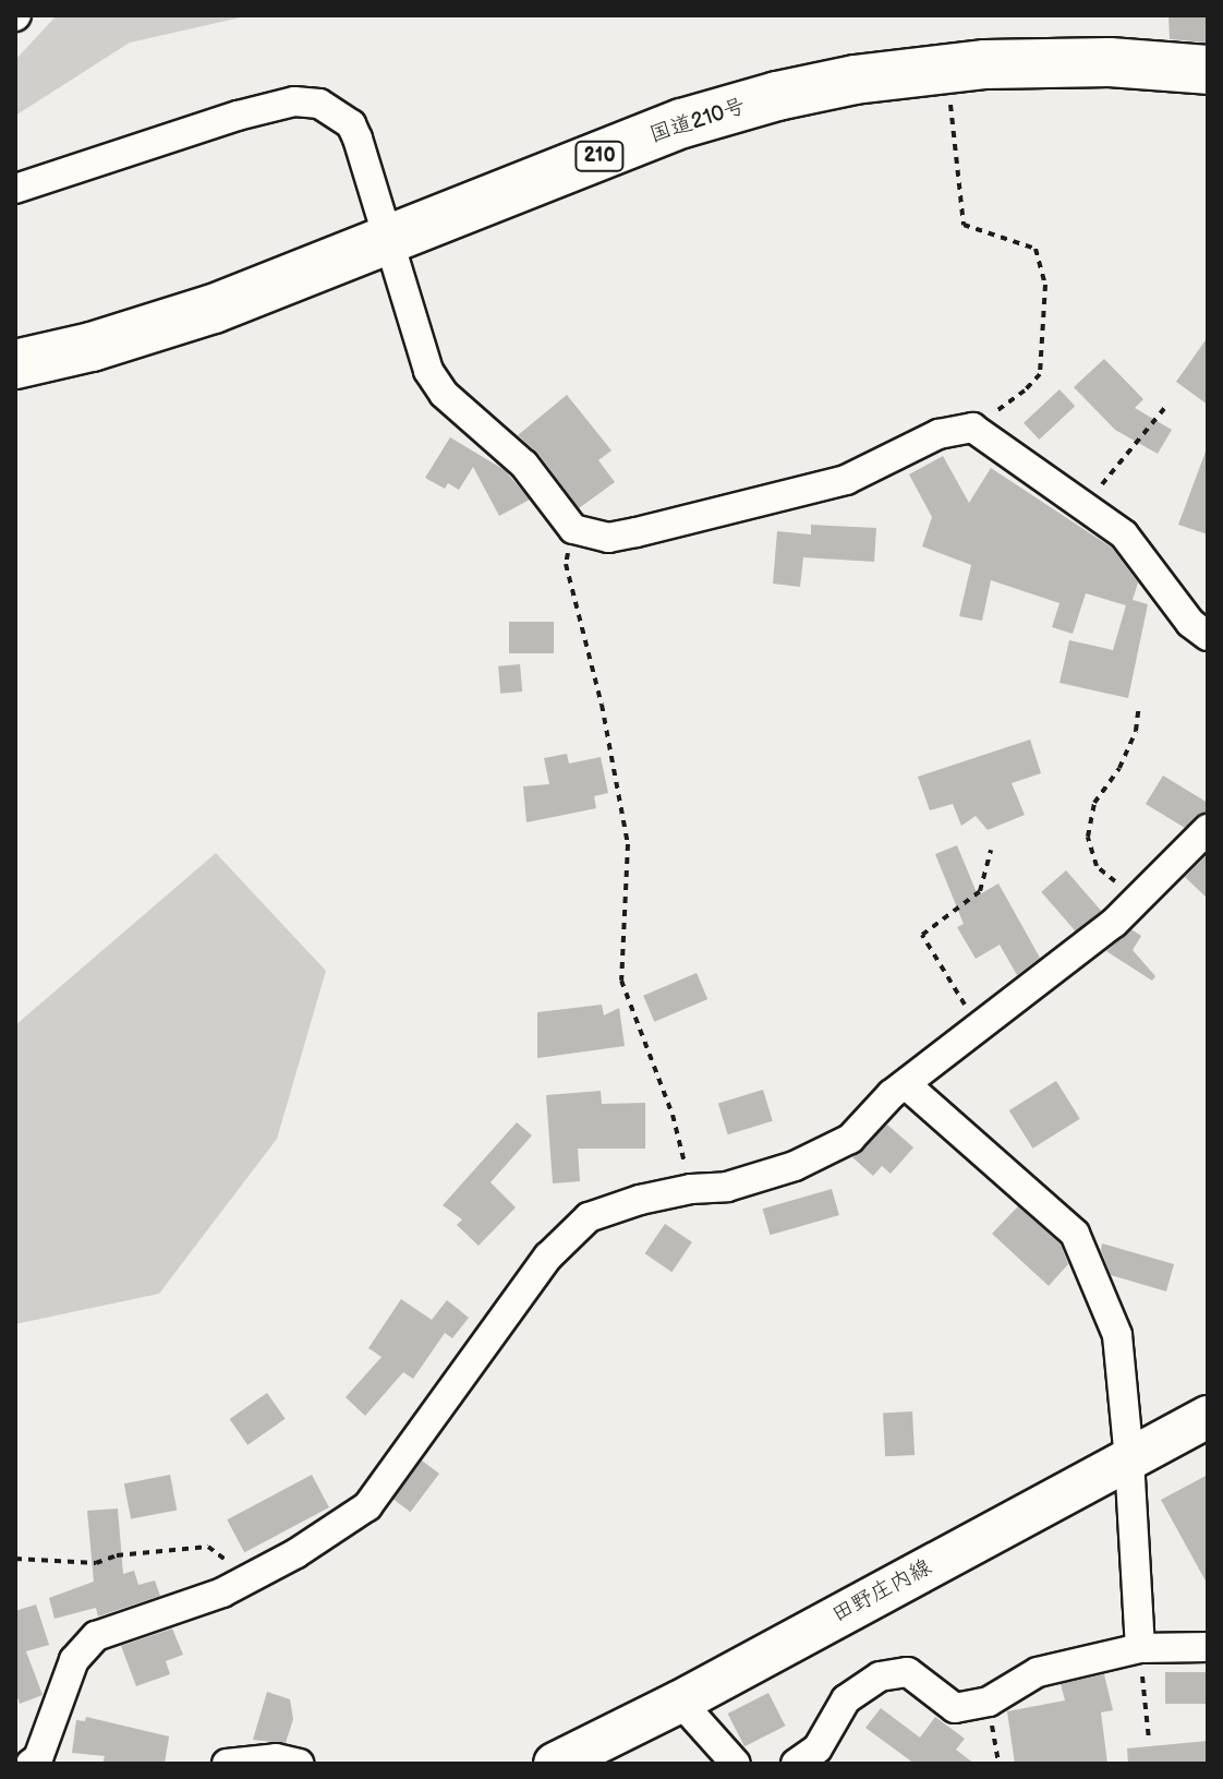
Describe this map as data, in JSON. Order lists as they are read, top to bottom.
{
  "streets": {
    "highway": ["国道210号", "210"],
    "main road": ["田野庄内線"]
  }
}
